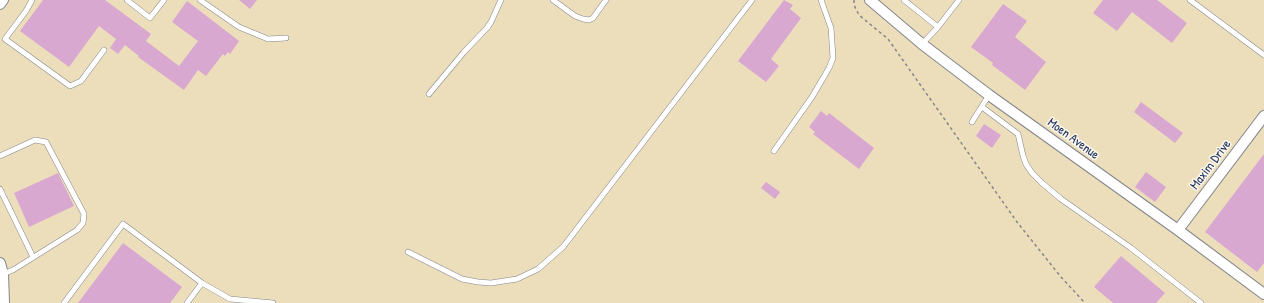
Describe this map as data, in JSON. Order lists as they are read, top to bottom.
{
  "streets": {
    "street": ["Moen Avenue", "Maxim Drive"]
  },
  "crossings": [
    ["Moen Avenue", "Maxim Drive"]
  ]
}
